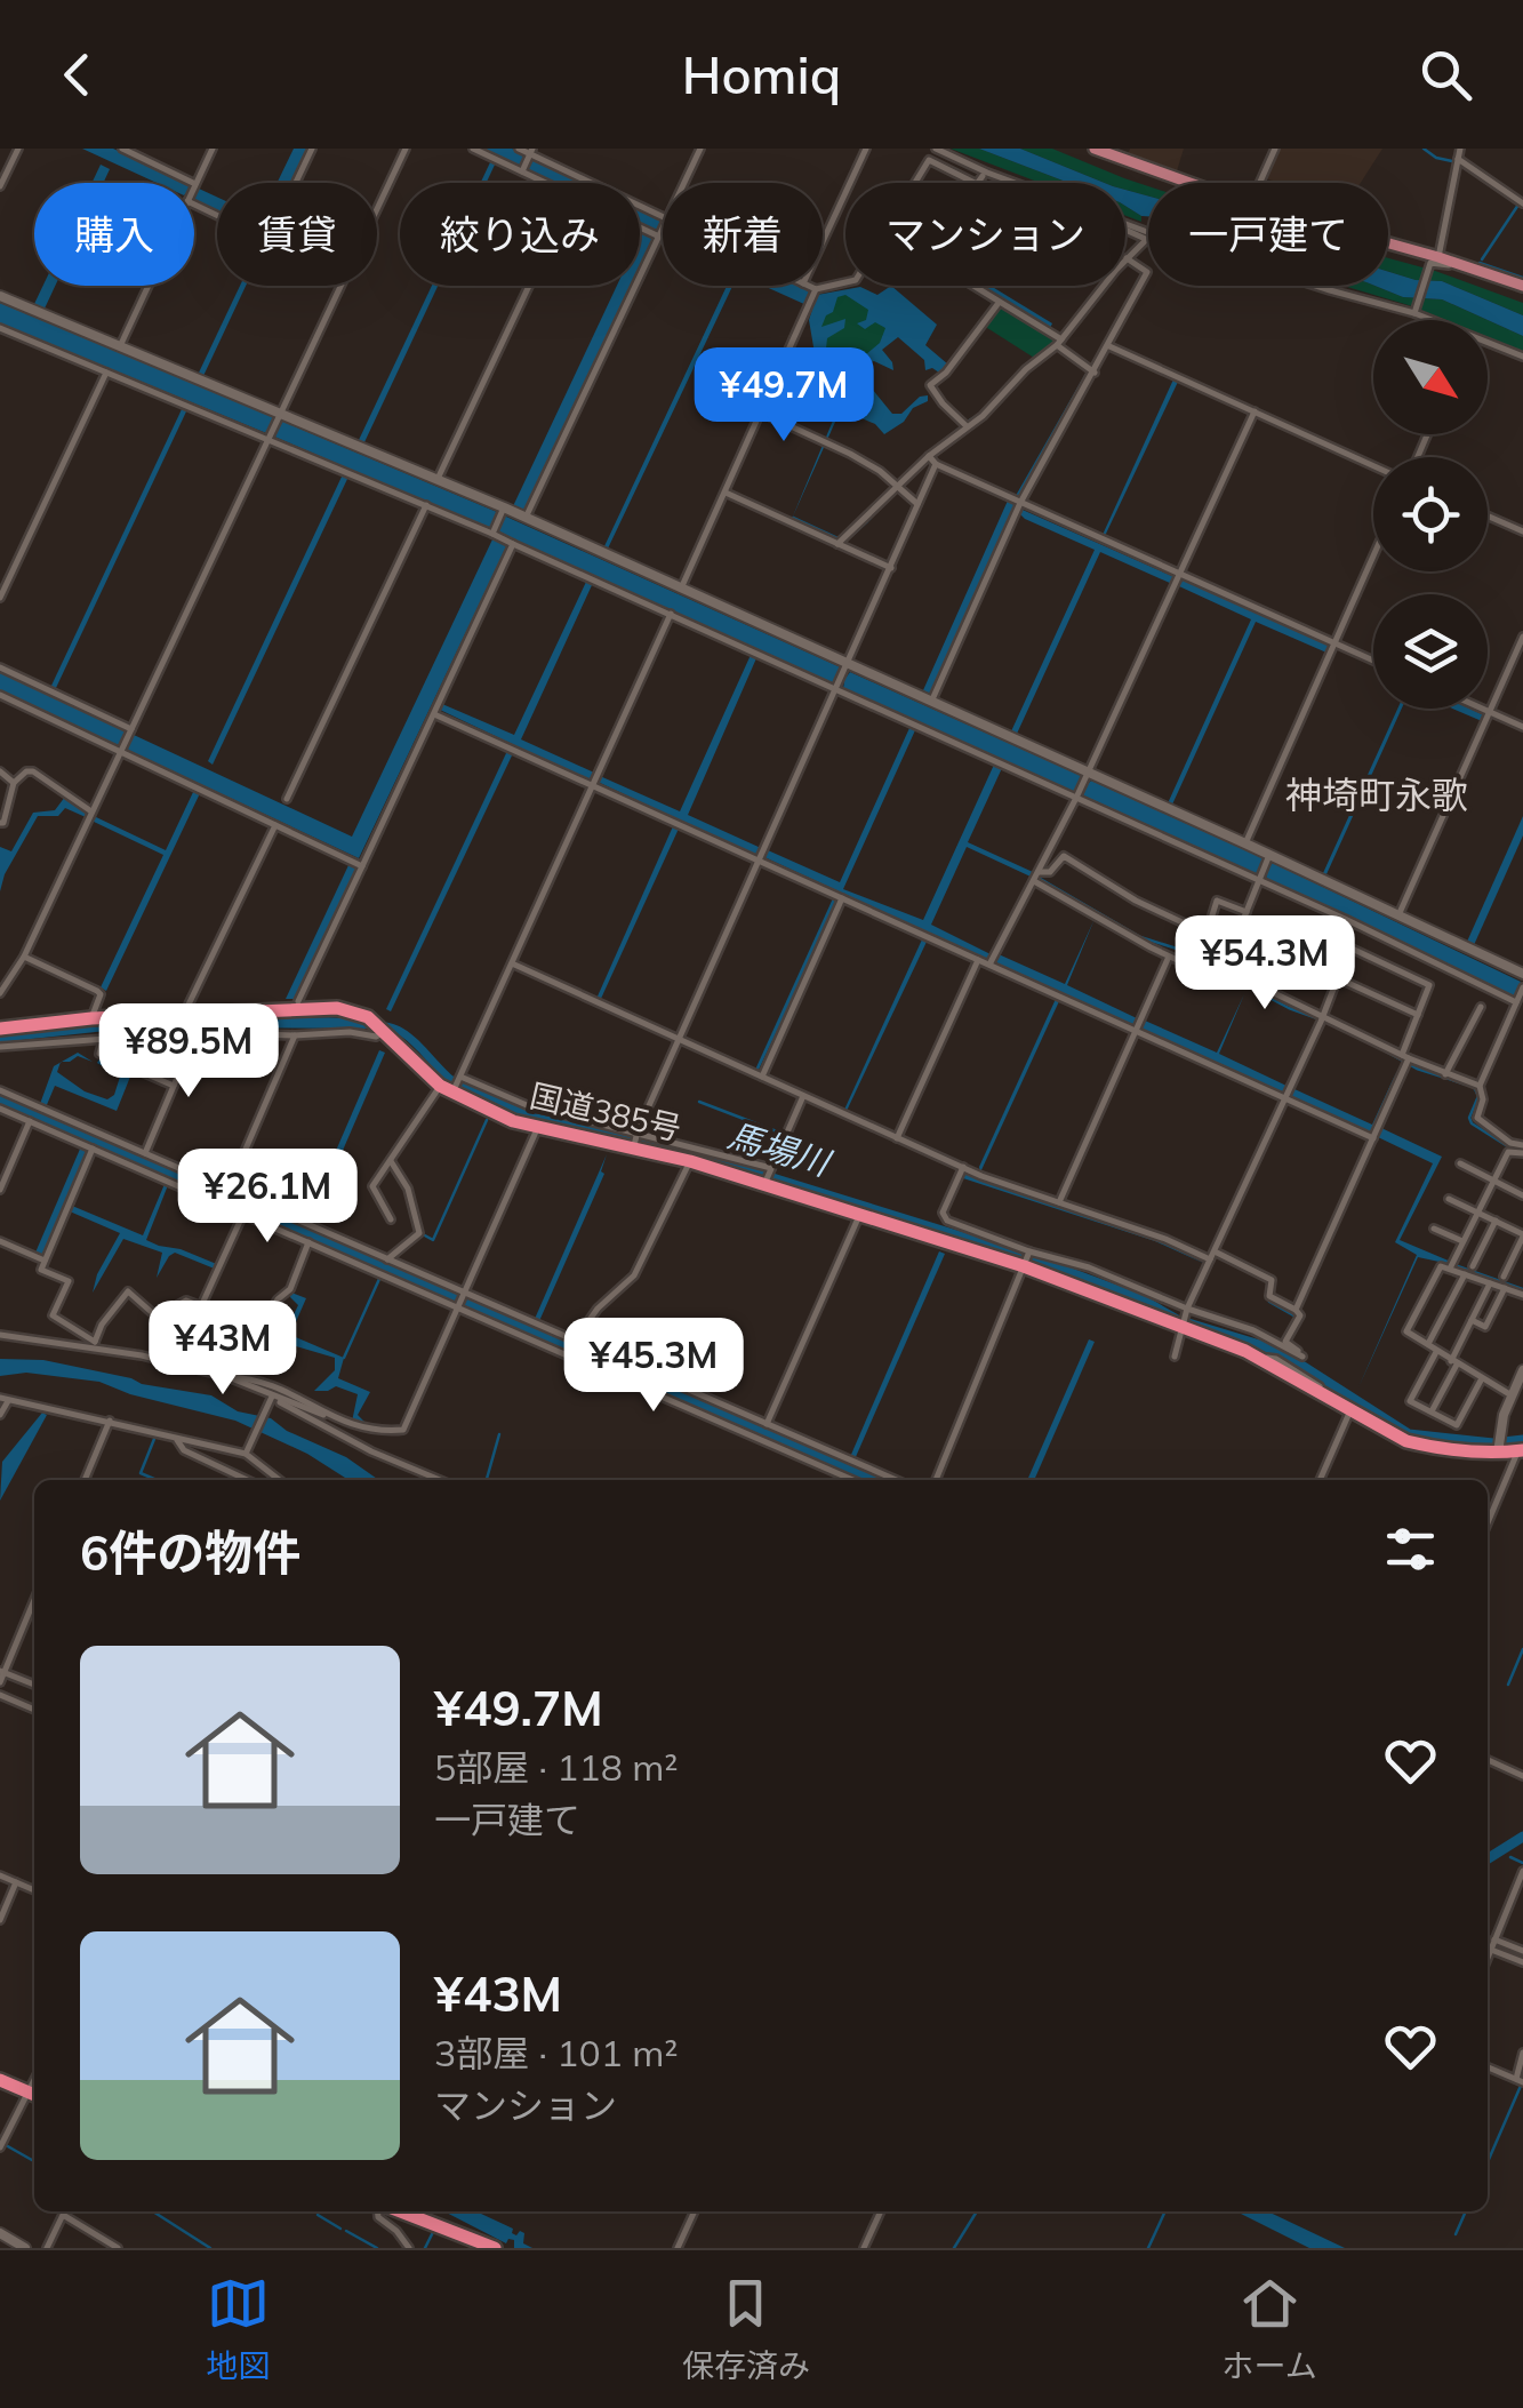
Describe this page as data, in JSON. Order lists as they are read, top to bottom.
{
  "streets": {
    "highway": ["国道385号"]
  },
  "districts": ["神埼町永歌"],
  "water": ["馬場川"],
  "north": "bottom right",
  "page": {
    "header": "Homiq",
    "chip": [
      "購入",
      "賃貸",
      "絞り込み",
      "新着",
      "マンション",
      "一戸建て"
    ],
    "price": [
      "¥49.7M",
      "¥54.3M",
      "¥89.5M",
      "¥26.1M",
      "¥43M",
      "¥45.3M"
    ],
    "heading": "6件の物件",
    "list": [
      {
        "name": "¥49.7M",
        "note": "5部屋 · 118 m² · 一戸建て"
      },
      {
        "name": "¥43M",
        "note": "3部屋 · 101 m² · マンション"
      }
    ],
    "tabs": ["地図", "保存済み", "ホーム"]
  }
}
